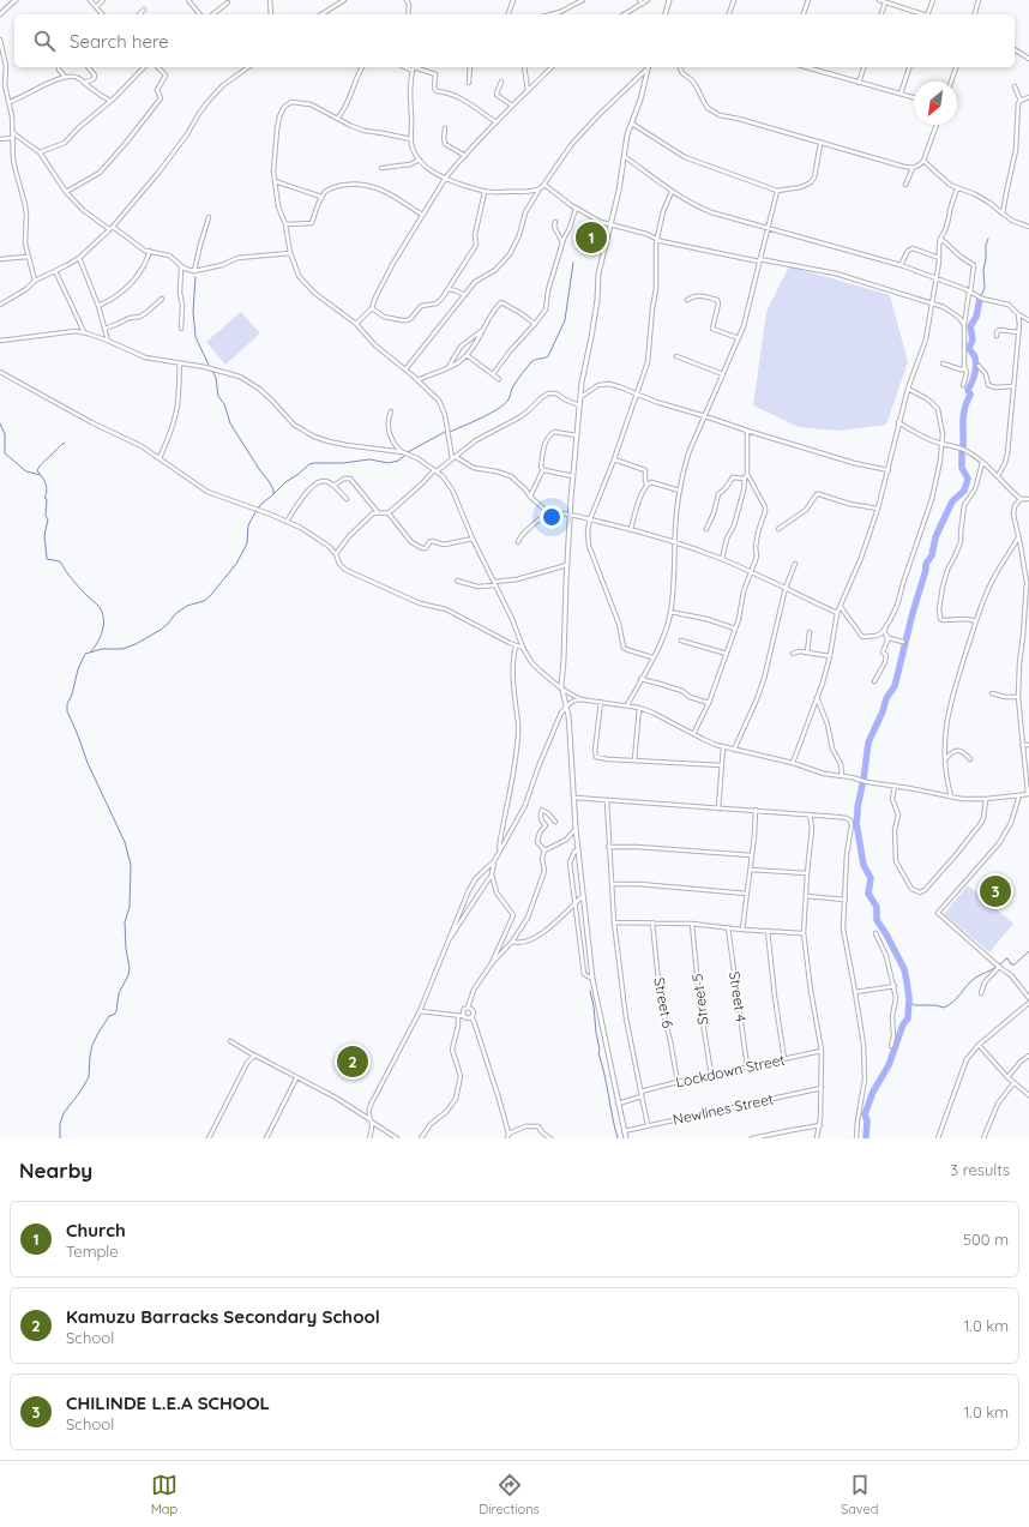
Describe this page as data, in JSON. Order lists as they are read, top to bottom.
{
  "streets": {
    "street": [
      "Street 4",
      "Street 5",
      "Street 6",
      "Lockdown Street",
      "Newlines Street"
    ]
  },
  "crossings": [
    ["Street 4", "Lockdown Street"],
    ["Street 5", "Lockdown Street"],
    ["Street 6", "Lockdown Street"]
  ],
  "north": "bottom left",
  "page": {
    "search": "Search here",
    "pins": ["1", "3", "2"],
    "heading": ["Nearby", "3 results"],
    "list": [
      {
        "mark": "1",
        "name": "Church",
        "note": "Temple",
        "value": "500 m"
      },
      {
        "mark": "2",
        "name": "Kamuzu Barracks Secondary School",
        "note": "School",
        "value": "1.0 km"
      },
      {
        "mark": "3",
        "name": "CHILINDE L.E.A SCHOOL",
        "note": "School",
        "value": "1.0 km"
      }
    ],
    "nav": ["Map", "Directions", "Saved"]
  }
}
